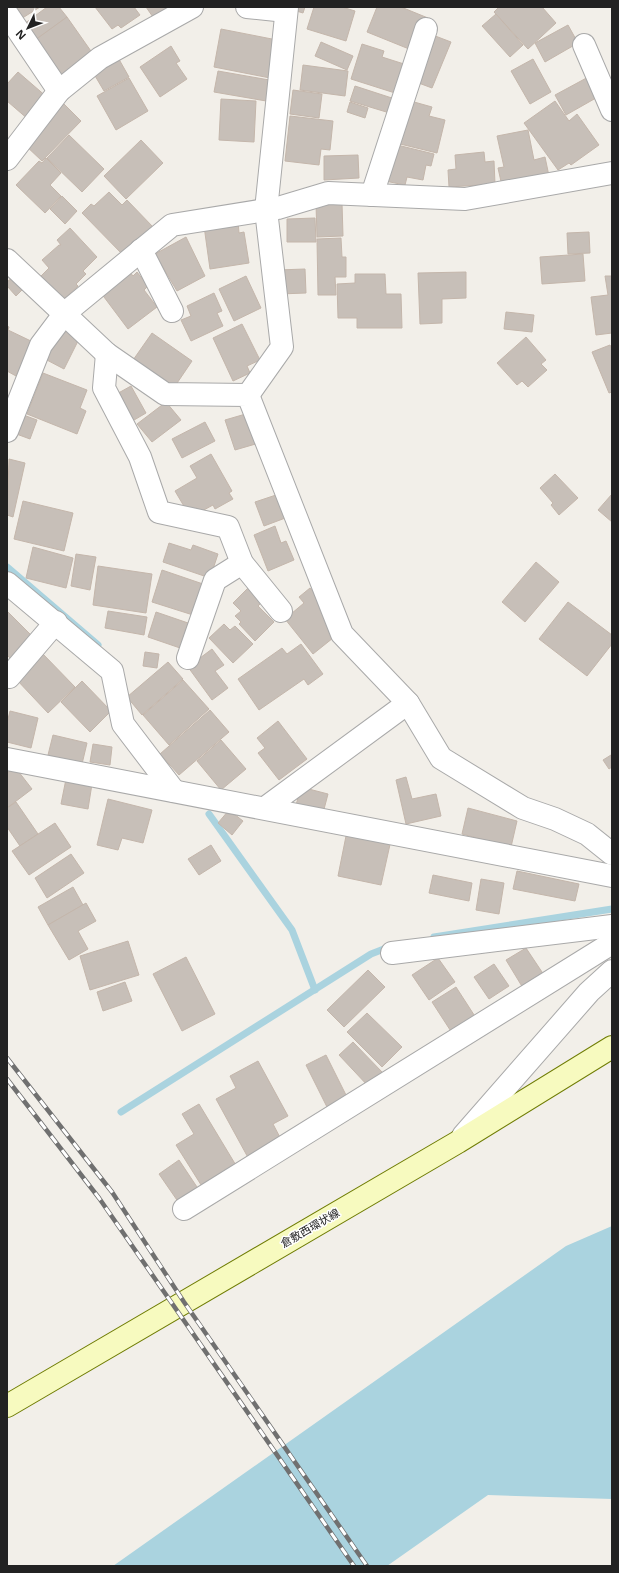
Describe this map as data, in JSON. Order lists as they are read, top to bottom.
{
  "streets": {
    "main road": ["倉敷西環状線"]
  },
  "north": "bottom left"
}
